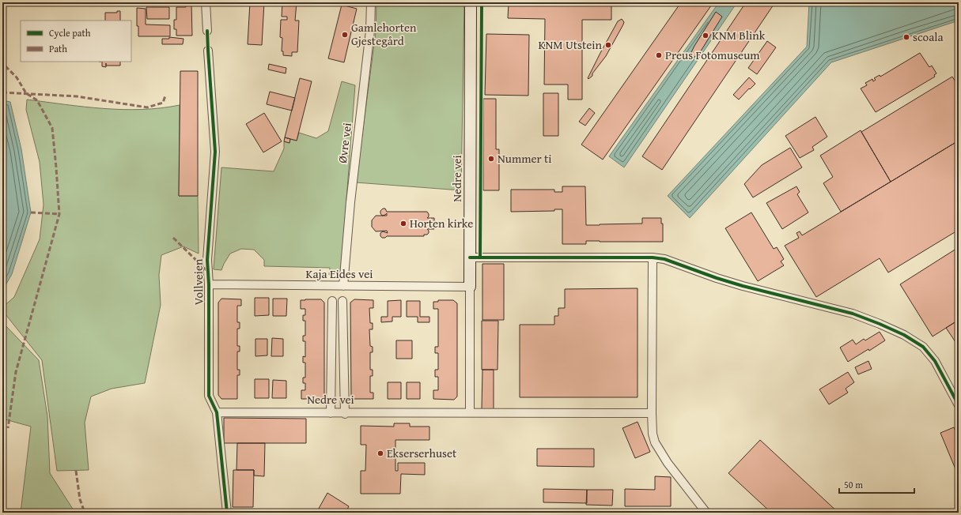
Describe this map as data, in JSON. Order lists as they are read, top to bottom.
{
  "streets": {
    "main road": ["Nedre vei"],
    "street": ["Øvre vei", "Kaja Eides vei", "Vollveien"]
  },
  "crossings": [
    ["Øvre vei", "Kaja Eides vei"],
    ["Nedre vei", "Kaja Eides vei"],
    ["Nedre vei", "Vollveien"],
    ["Kaja Eides vei", "Vollveien"]
  ],
  "places": [
    "Gamlehorten Gjestegård",
    "KNM Blink",
    "scoala",
    "KNM Utstein",
    "Preus Fotomuseum",
    "Nummer ti",
    "Horten kirke",
    "Ekserserhuset"
  ],
  "legend": ["Cycle path", "Path"],
  "scale_bar": "50 m"
}
